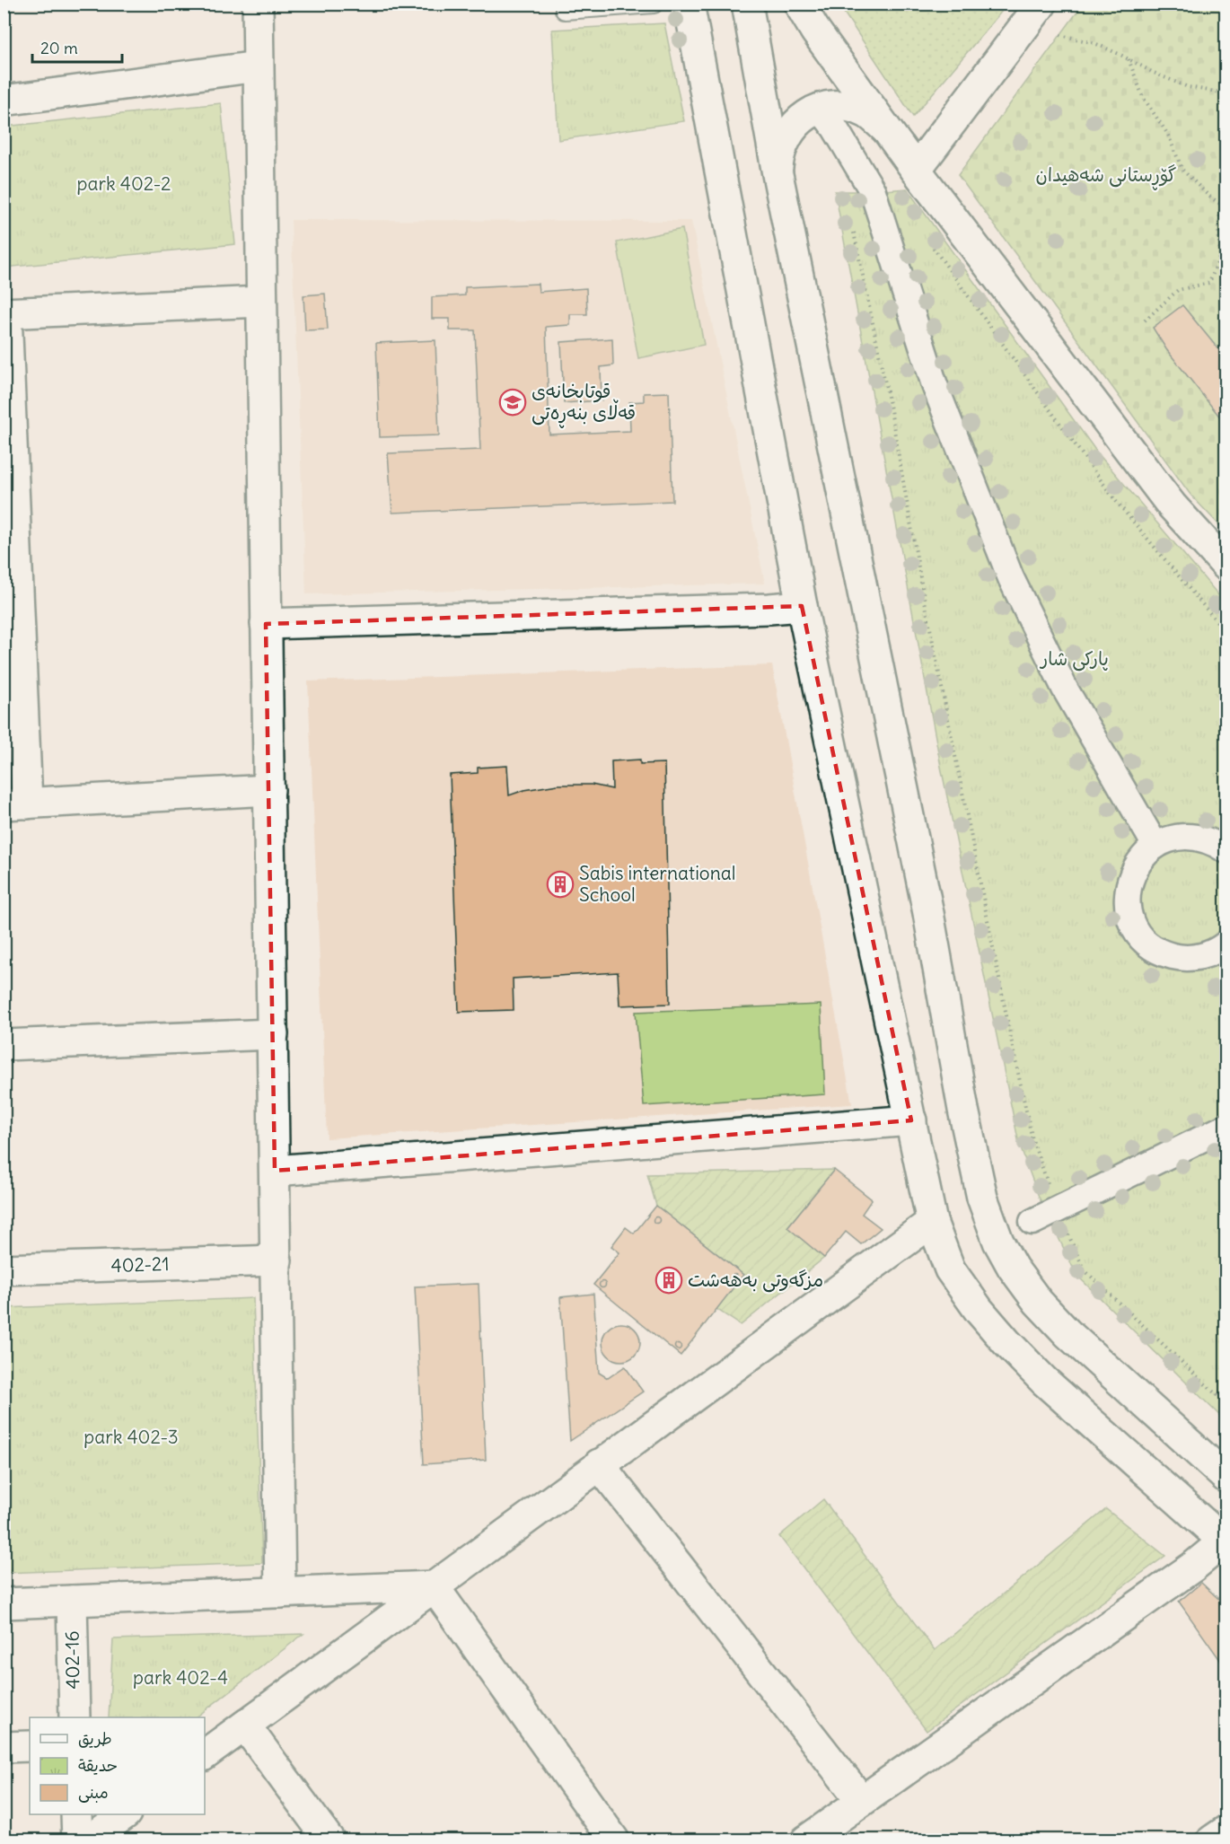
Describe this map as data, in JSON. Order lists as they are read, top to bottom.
{
  "streets": {
    "street": ["402-21", "402-16"]
  },
  "parks": [
    "گۆڕستانی شەهیدان",
    "park 402-2",
    "پارکی شار",
    "park 402-3",
    "park 402-4"
  ],
  "places": {
    "school or university": ["قوتابخانەی قەڵای بنەڕەتی"],
    "building": ["Sabis international School", "مزگەوتی بەهەشت"]
  },
  "legend": ["طريق", "حديقة", "مبنى"],
  "scale_bar": "20 m"
}
